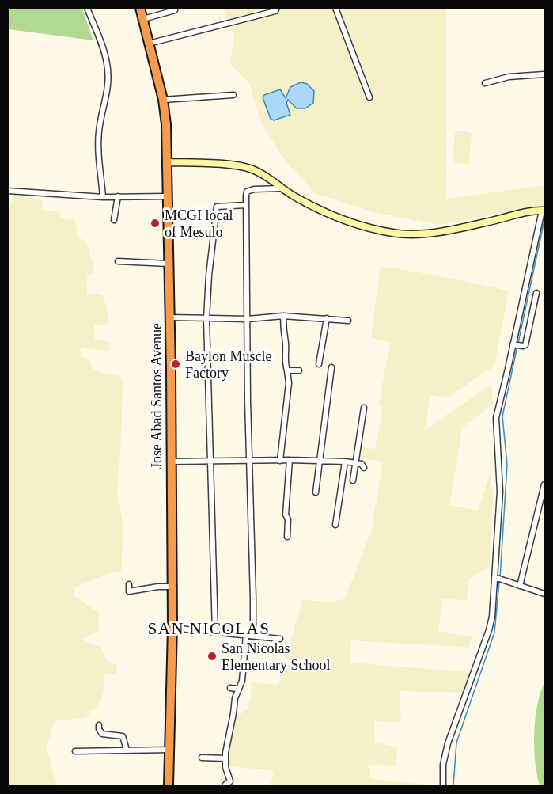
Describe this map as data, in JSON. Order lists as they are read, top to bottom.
{
  "streets": {
    "highway": ["Jose Abad Santos Avenue"]
  },
  "districts": ["SAN NICOLAS"],
  "places": ["MCGI local of Mesulo", "Baylon Muscle Factory", "San Nicolas Elementary School"]
}
